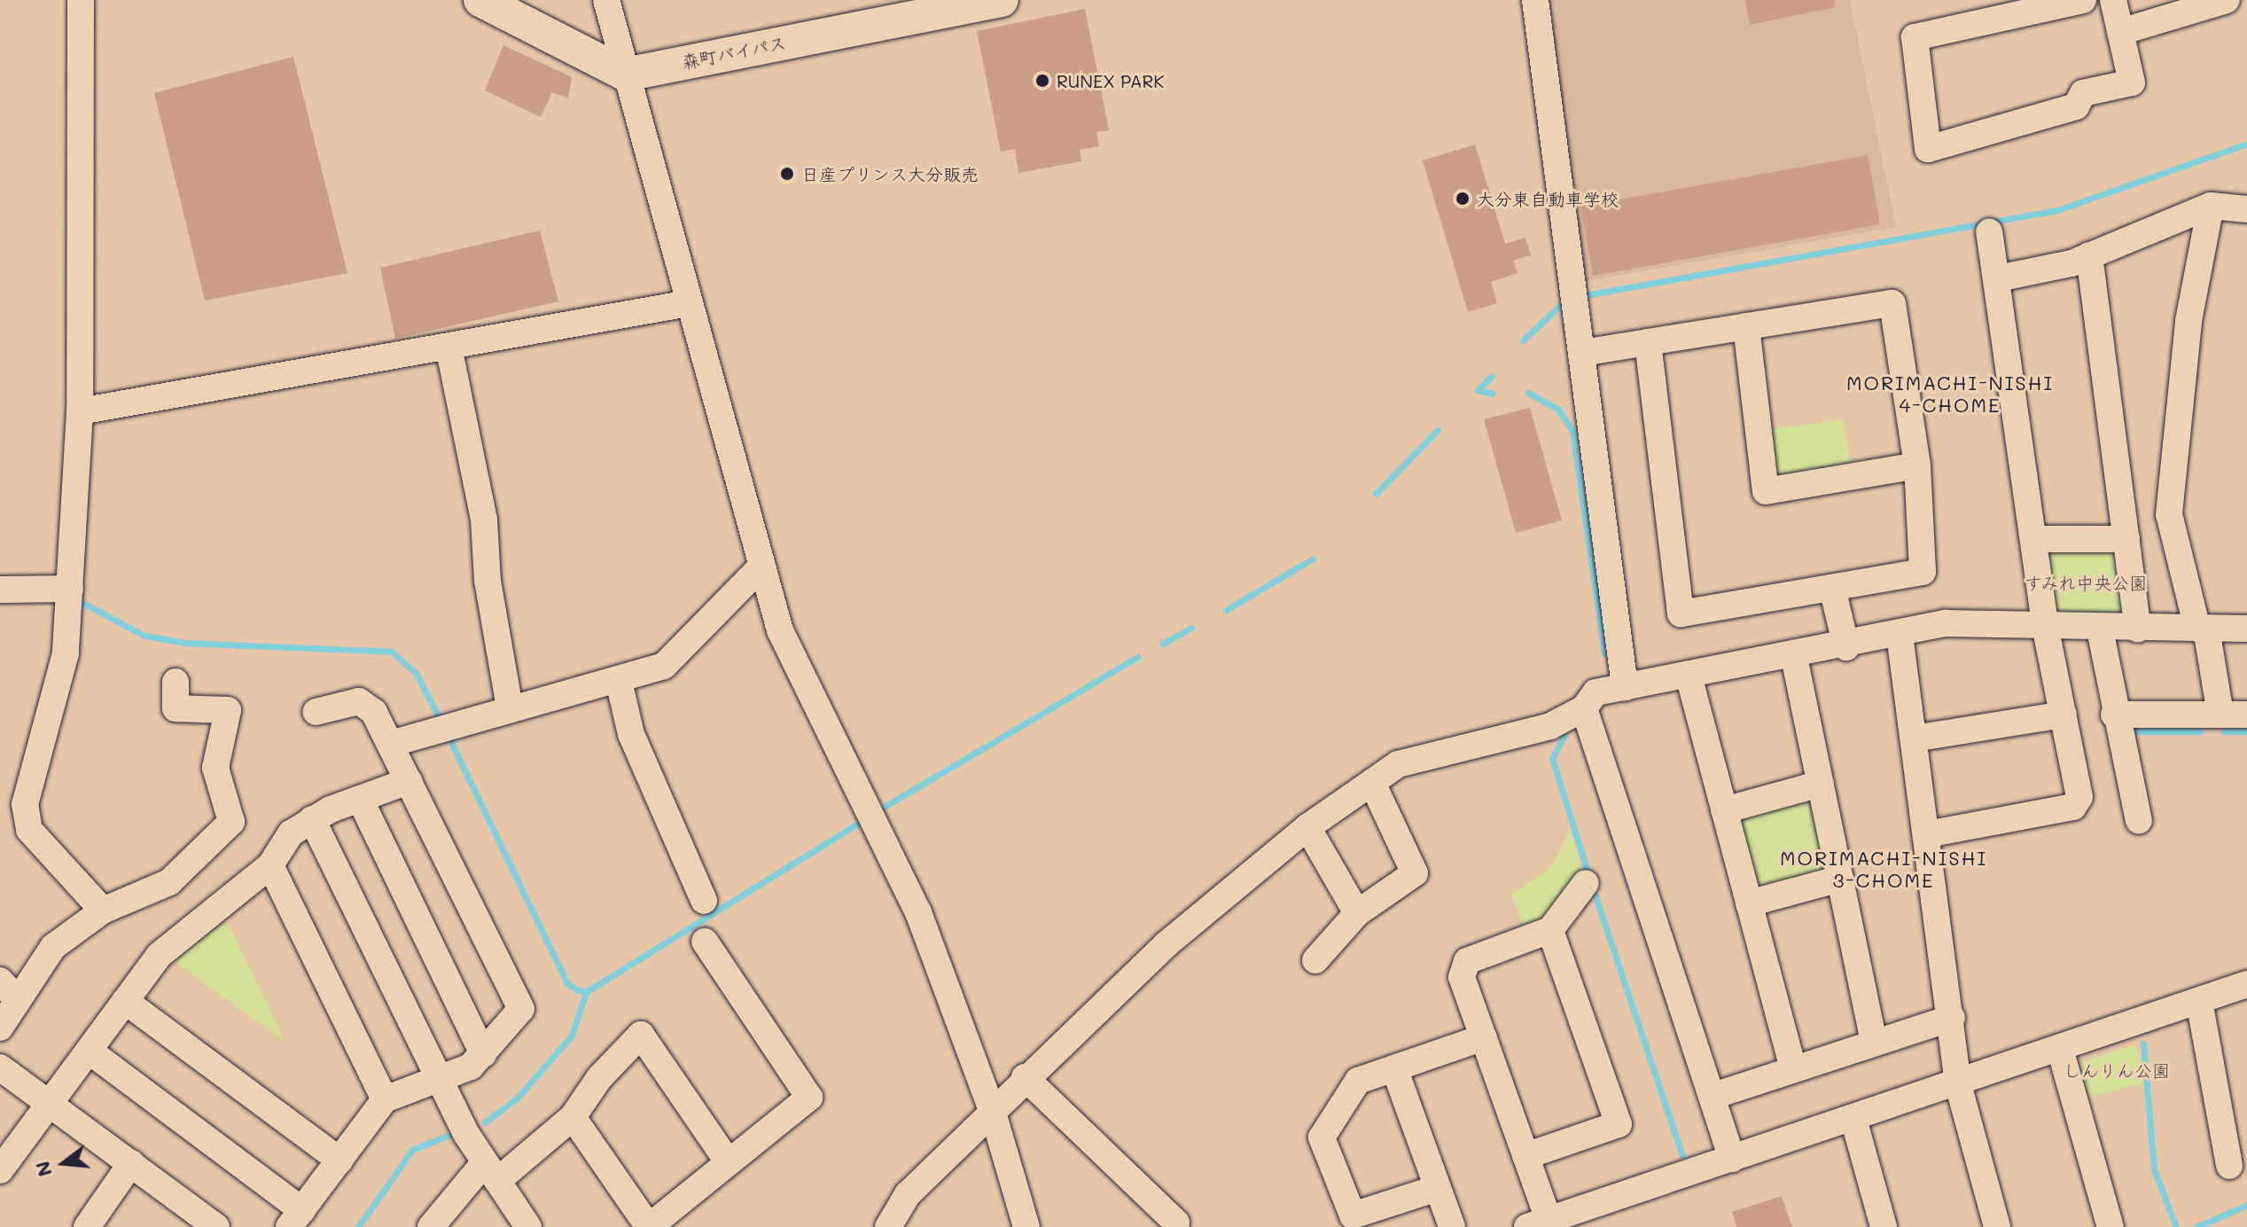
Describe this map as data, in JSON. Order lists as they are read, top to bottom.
{
  "streets": {
    "main road": ["森町バイパス"]
  },
  "districts": ["MORIMACHI-NISHI 4-CHOME", "MORIMACHI-NISHI 3-CHOME"],
  "parks": ["すみれ中央公園", "しんりん公園"],
  "places": ["RUNEX PARK", "日産プリンス大分販売", "大分東自動車学校"],
  "north": "left"
}
